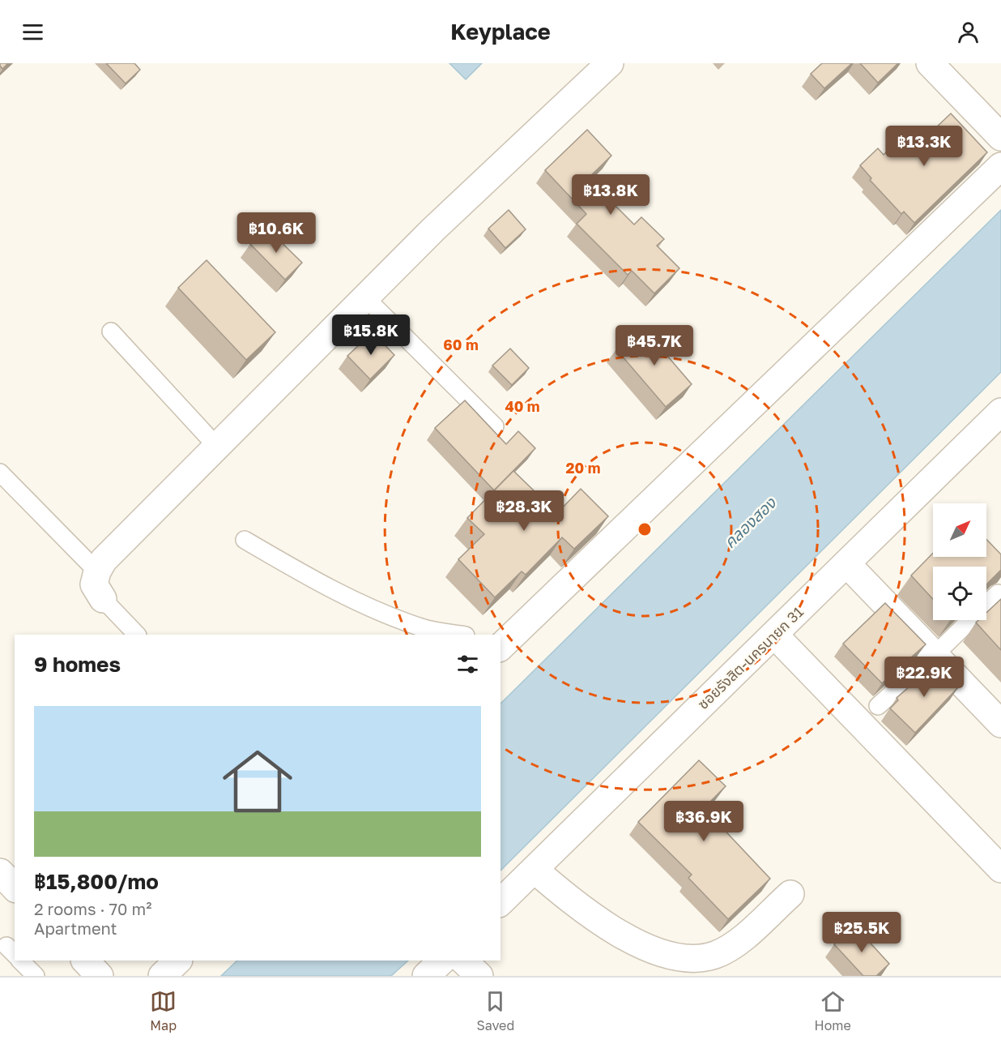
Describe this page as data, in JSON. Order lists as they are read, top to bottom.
{
  "streets": {
    "street": ["ซอยรังสิต-นครนายก 31"]
  },
  "water": ["คลองสอง"],
  "north": "top right",
  "page": {
    "header": "Keyplace",
    "price": [
      "฿13.3K",
      "฿13.8K",
      "฿10.6K",
      "฿15.8K",
      "฿45.7K",
      "฿28.3K",
      "฿22.9K",
      "฿36.9K",
      "฿25.5K"
    ],
    "heading": "9 homes",
    "list": [
      {
        "name": "฿15,800/mo",
        "note": "2 rooms · 70 m² · Apartment"
      }
    ],
    "tabs": ["Map", "Saved", "Home"]
  },
  "rings": ["60 m", "40 m", "20 m"]
}
